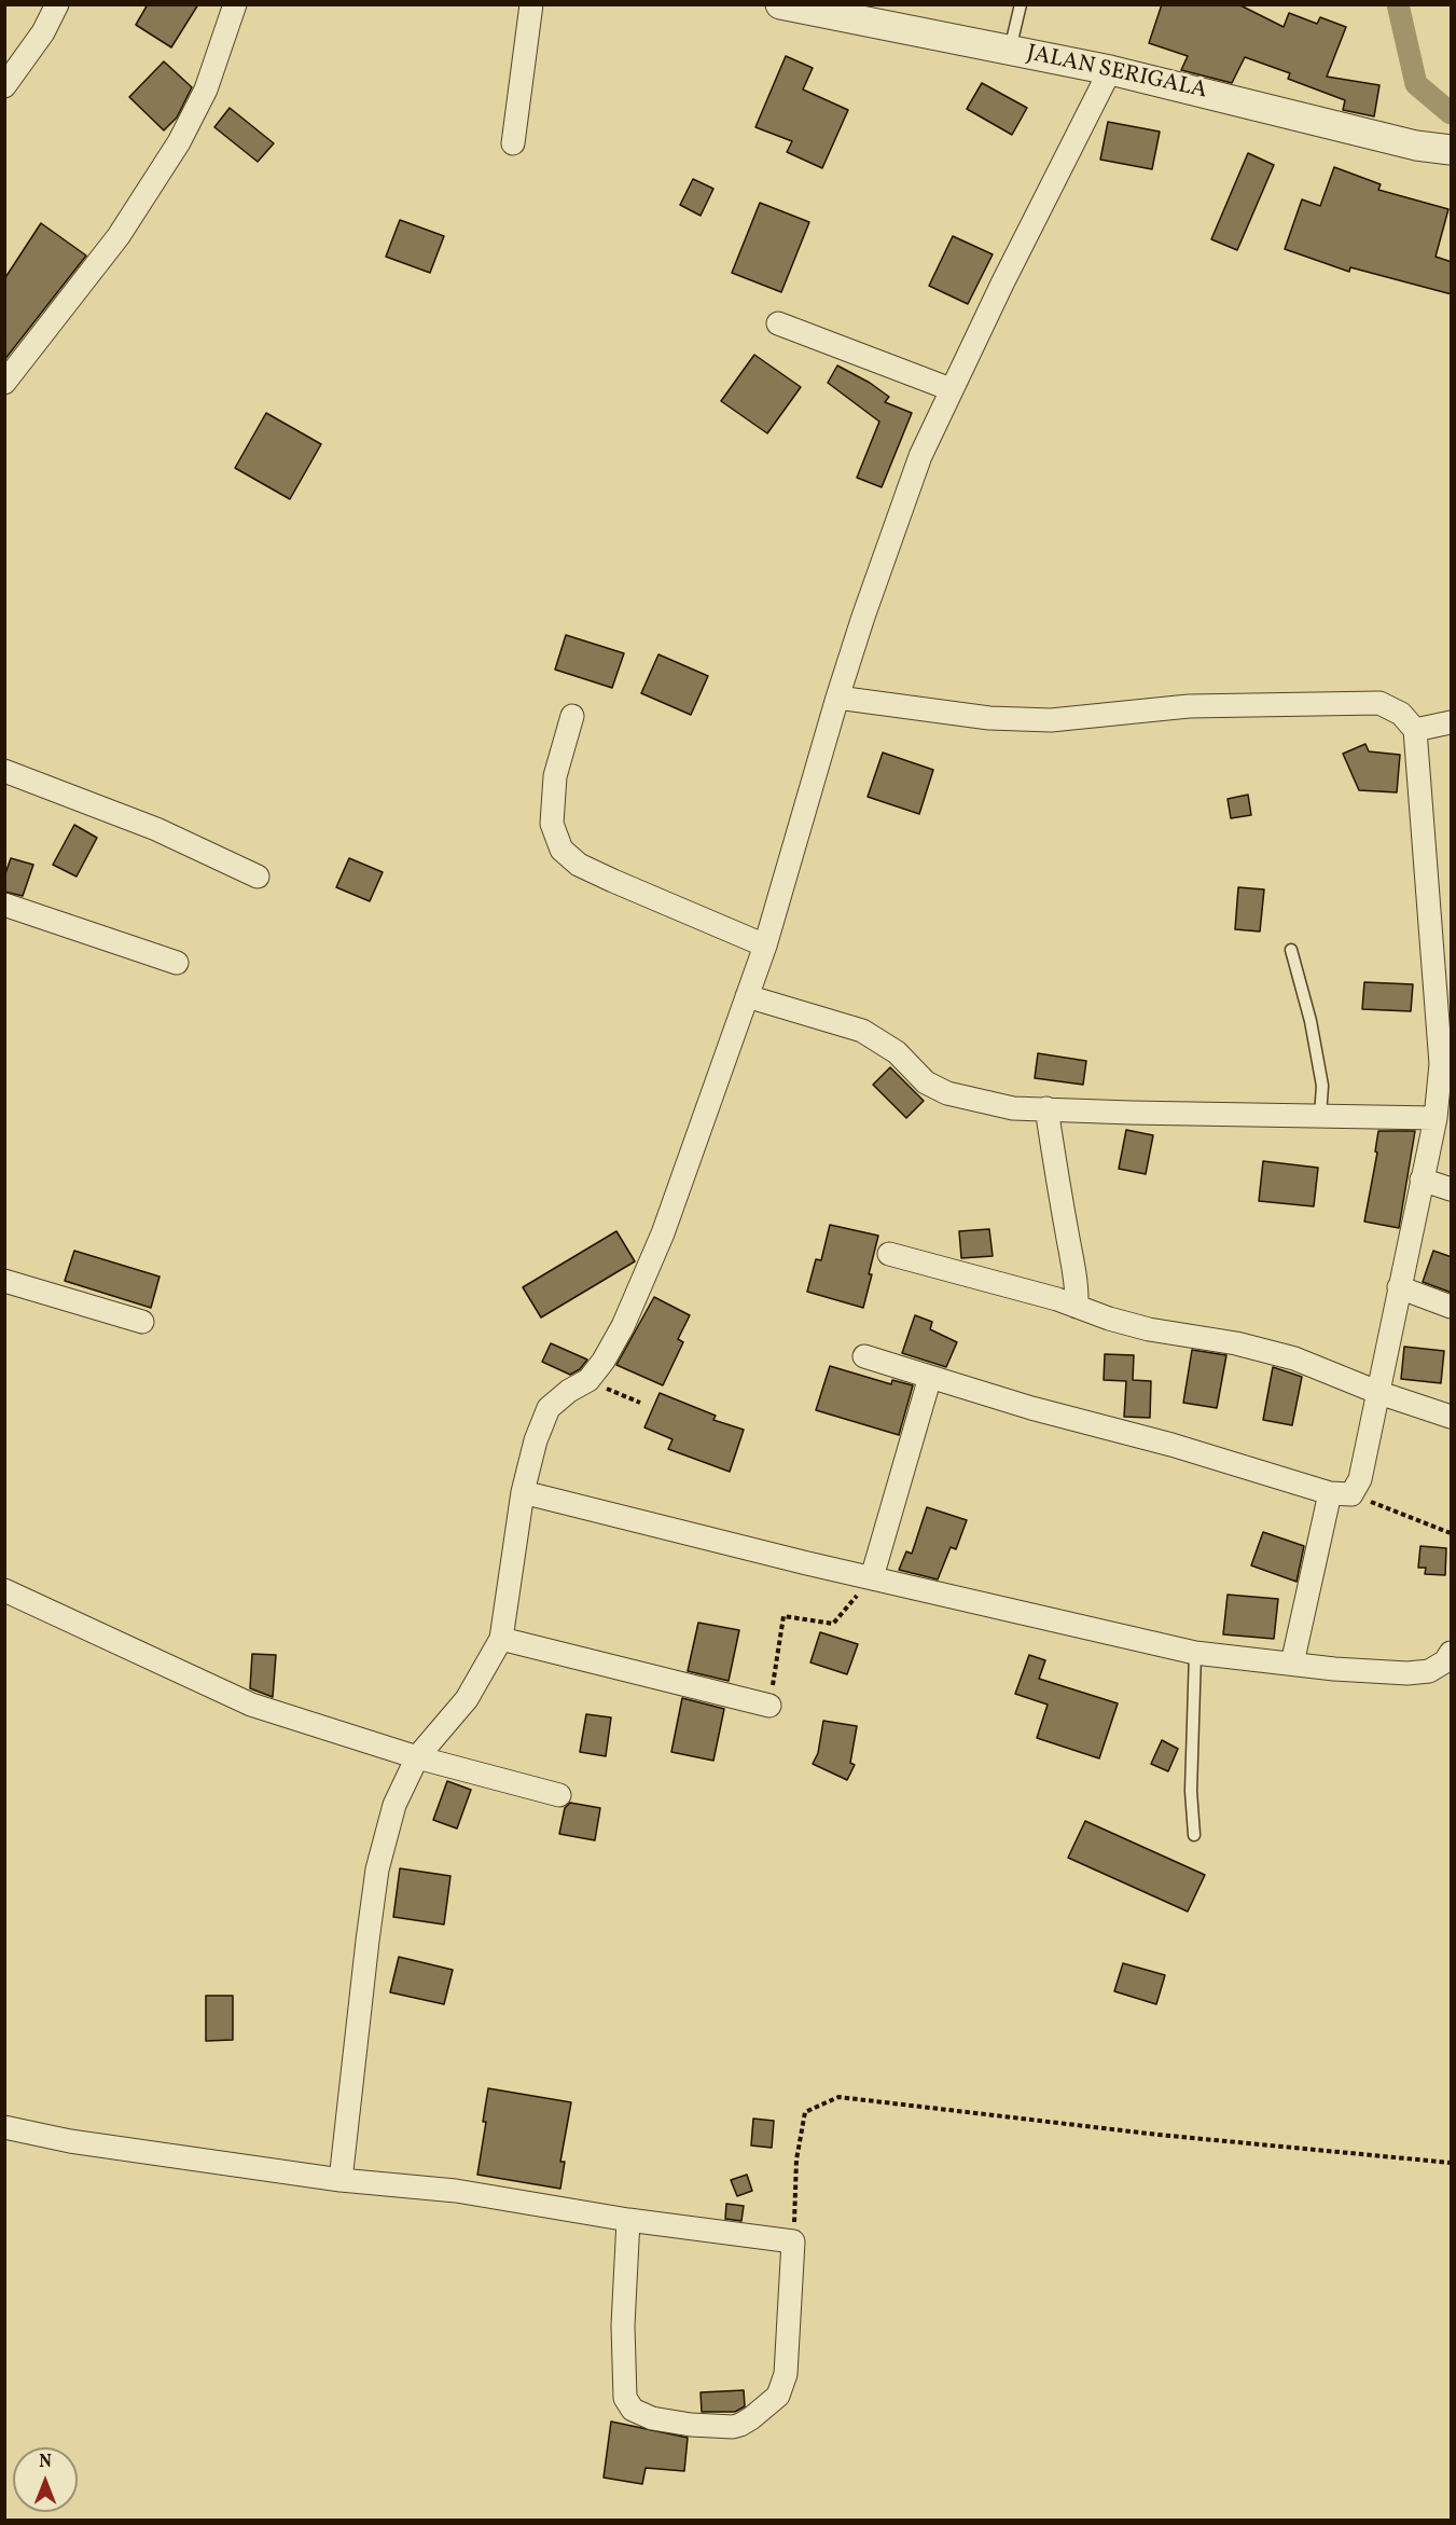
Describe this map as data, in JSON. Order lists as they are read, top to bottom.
{
  "streets": {
    "street": ["JALAN SERIGALA"]
  },
  "north": "top"
}
